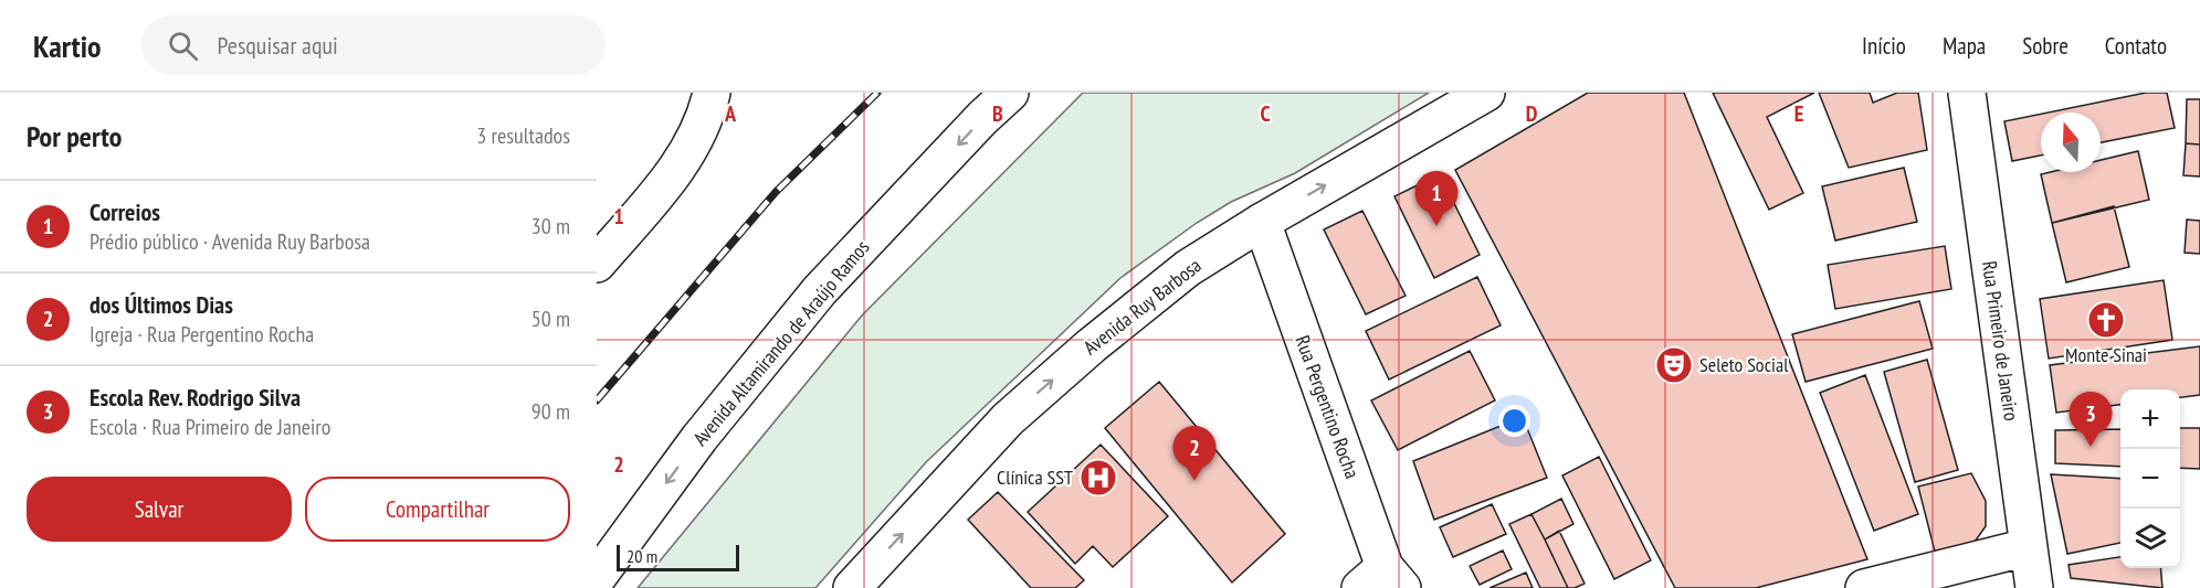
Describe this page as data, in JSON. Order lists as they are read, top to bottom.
{
  "streets": {
    "main road": [
      "Avenida Ruy Barbosa",
      "Rua Primeiro de Janeiro",
      "Avenida Altamirando de Araújo Ramos",
      "Rua Pergentino Rocha"
    ]
  },
  "crossings": [
    ["Avenida Ruy Barbosa", "Rua Pergentino Rocha"]
  ],
  "one_way": ["Avenida Ruy Barbosa"],
  "places": {
    "church": ["Monte Sinai"],
    "theatre": ["Seleto Social"],
    "hospital": ["Clínica SST"]
  },
  "scale_bar": "20 m",
  "north": "top",
  "page": {
    "header": "Kartio",
    "search": "Pesquisar aqui",
    "nav": [
      "Início",
      "Mapa",
      "Sobre",
      "Contato"
    ],
    "heading": ["Por perto", "3 resultados"],
    "pins": ["1", "3", "2"],
    "list": [
      {
        "mark": "1",
        "name": "Correios",
        "note": "Prédio público · Avenida Ruy Barbosa",
        "value": "30 m"
      },
      {
        "mark": "2",
        "name": "dos Últimos Dias",
        "note": "Igreja · Rua Pergentino Rocha",
        "value": "50 m"
      },
      {
        "mark": "3",
        "name": "Escola Rev. Rodrigo Silva",
        "note": "Escola · Rua Primeiro de Janeiro",
        "value": "90 m"
      }
    ],
    "map_buttons": ["+", "−"],
    "buttons": ["Salvar", "Compartilhar"],
    "scale": "20 m"
  },
  "grid": {
    "columns": [
      "A",
      "B",
      "C",
      "D",
      "E"
    ],
    "rows": ["1", "2"]
  }
}
